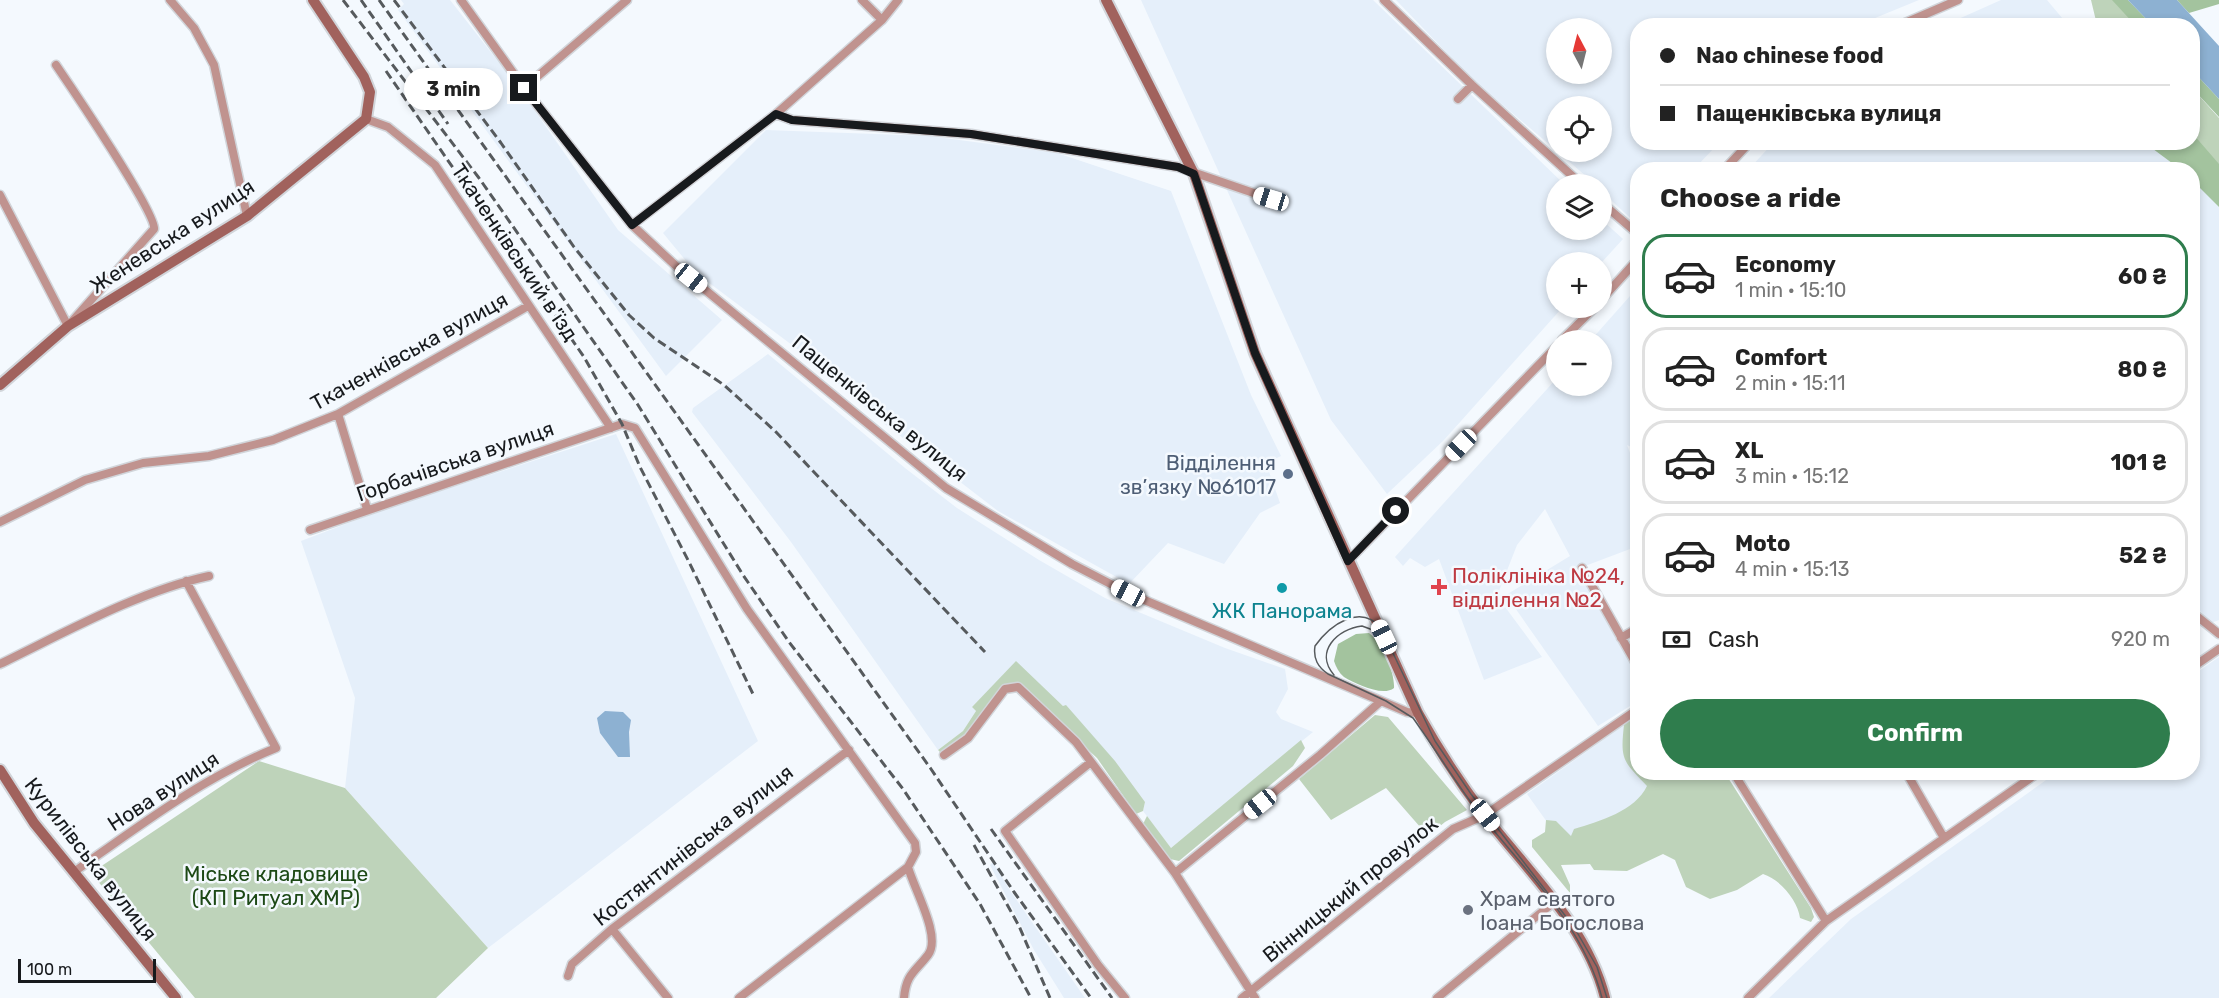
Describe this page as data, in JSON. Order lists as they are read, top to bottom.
{
  "streets": {
    "street": [
      "Женевська вулиця",
      "Ткаченківський в'їзд",
      "Ткаченківська вулиця",
      "Пащенківська вулиця",
      "Горбачівська вулиця",
      "Нова вулиця",
      "Костянтинівська вулиця",
      "Курилівська вулиця",
      "Вінницький провулок"
    ]
  },
  "crossings": [
    ["Женевська вулиця", "Ткаченківський в'їзд"],
    ["Ткаченківський в'їзд", "Ткаченківська вулиця"],
    ["Ткаченківський в'їзд", "Горбачівська вулиця"],
    ["Нова вулиця", "Курилівська вулиця"]
  ],
  "parks": ["Міське кладовище (КП Ритуал ХМР)"],
  "places": {
    "other": ["Відділення зв’язку №61017", "ЖК Панорама", "Храм святого Іоана Богослова"],
    "health": ["Поліклініка №24, відділення №2"]
  },
  "scale_bar": "100 m",
  "north": "top",
  "page": {
    "map_buttons": ["+", "−"],
    "banner": ["Nao chinese food", "Пащенківська вулиця"],
    "bubble": "3 min",
    "heading": "Choose a ride",
    "list": [
      {
        "name": "Economy",
        "note": "1 min · 15:10",
        "value": "60 ₴"
      },
      {
        "name": "Comfort",
        "note": "2 min · 15:11",
        "value": "80 ₴"
      },
      {
        "name": "XL",
        "note": "3 min · 15:12",
        "value": "101 ₴"
      },
      {
        "name": "Moto",
        "note": "4 min · 15:13",
        "value": "52 ₴"
      }
    ],
    "pay": ["Cash", "920 m"],
    "buttons": "Confirm",
    "scale": "100 m"
  }
}
